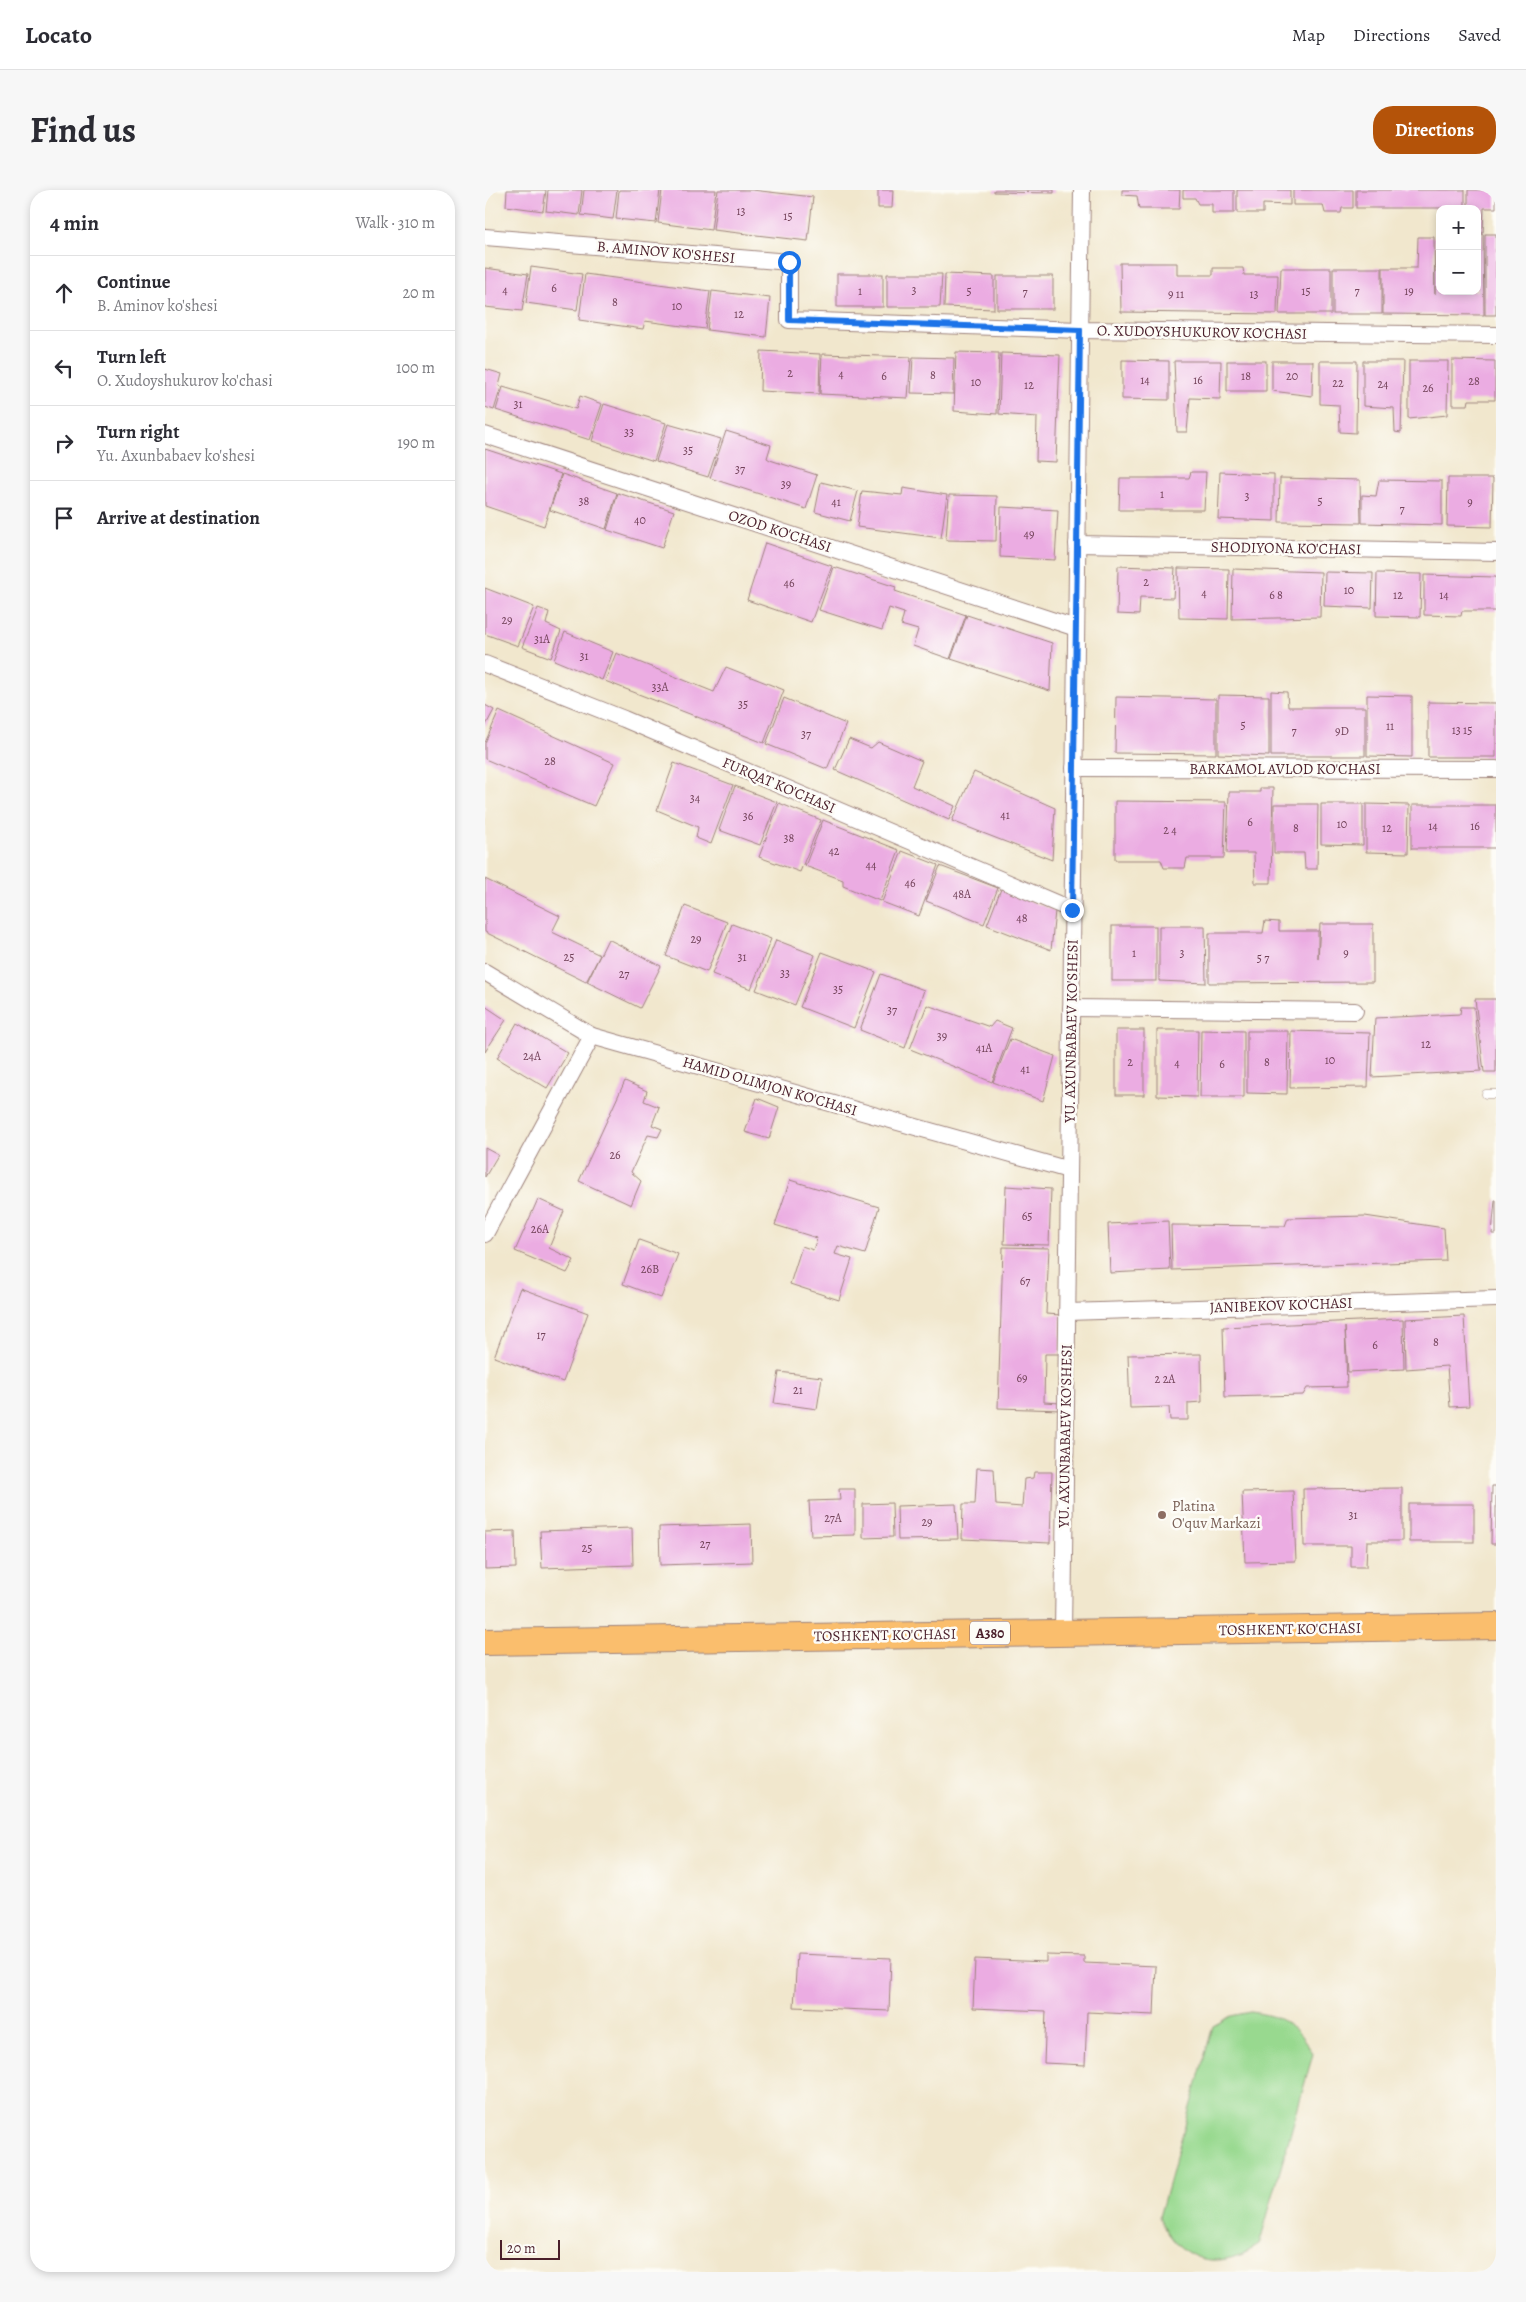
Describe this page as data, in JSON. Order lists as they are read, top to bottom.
{
  "streets": {
    "highway": ["TOSHKENT KO'CHASI", "A380"],
    "street": [
      "B. AMINOV KO'SHESI",
      "O. XUDOYSHUKUROV KO'CHASI",
      "OZOD KO'CHASI",
      "SHODIYONA KO'CHASI",
      "BARKAMOL AVLOD KO'CHASI",
      "FURQAT KO'CHASI",
      "YU. AXUNBABAEV KO'SHESI",
      "HAMID OLIMJON KO'CHASI",
      "JANIBEKOV KO'CHASI"
    ]
  },
  "crossings": [
    ["B. AMINOV KO'SHESI", "O. XUDOYSHUKUROV KO'CHASI"],
    ["O. XUDOYSHUKUROV KO'CHASI", "YU. AXUNBABAEV KO'SHESI"],
    ["OZOD KO'CHASI", "YU. AXUNBABAEV KO'SHESI"],
    ["SHODIYONA KO'CHASI", "YU. AXUNBABAEV KO'SHESI"],
    ["BARKAMOL AVLOD KO'CHASI", "YU. AXUNBABAEV KO'SHESI"],
    ["FURQAT KO'CHASI", "YU. AXUNBABAEV KO'SHESI"],
    ["YU. AXUNBABAEV KO'SHESI", "HAMID OLIMJON KO'CHASI"],
    ["YU. AXUNBABAEV KO'SHESI", "JANIBEKOV KO'CHASI"],
    ["YU. AXUNBABAEV KO'SHESI", "TOSHKENT KO'CHASI"]
  ],
  "places": ["Platina O'quv Markazi"],
  "house_numbers": [
    "13",
    "15",
    "6",
    "4",
    "3",
    "1",
    "5",
    "15",
    "7",
    "19",
    "7",
    "9 11",
    "13",
    "8",
    "10",
    "12",
    "2",
    "4",
    "8",
    "6",
    "18",
    "20",
    "14",
    "16",
    "28",
    "10",
    "22",
    "24",
    "12",
    "26",
    "31",
    "33",
    "35",
    "37",
    "39",
    "1",
    "3",
    "38",
    "5",
    "41",
    "9",
    "7",
    "40",
    "49",
    "2",
    "46",
    "10",
    "4",
    "6 8",
    "12",
    "14",
    "29",
    "31A",
    "31",
    "33A",
    "35",
    "5",
    "11",
    "13 15",
    "7",
    "9D",
    "37",
    "28",
    "34",
    "41",
    "36",
    "6",
    "10",
    "14",
    "16",
    "8",
    "12",
    "2 4",
    "38",
    "42",
    "44",
    "46",
    "48A",
    "48",
    "29",
    "1",
    "3",
    "9",
    "25",
    "31",
    "5 7",
    "33",
    "27",
    "35",
    "37",
    "39",
    "12",
    "41A",
    "24A",
    "10",
    "2",
    "8",
    "4",
    "6",
    "41",
    "26",
    "65",
    "26A",
    "26B",
    "67",
    "17",
    "8",
    "6",
    "69",
    "2 2A",
    "21",
    "31",
    "27A",
    "29",
    "27",
    "25"
  ],
  "scale_bar": "20 m",
  "page": {
    "header": "Locato",
    "nav": ["Map", "Directions", "Saved"],
    "title": "Find us",
    "buttons": "Directions",
    "heading": ["4 min", "Walk · 310 m"],
    "map_buttons": ["+", "−"],
    "list": [
      ["Continue", "B. Aminov ko'shesi", "20 m"],
      ["Turn left", "O. Xudoyshukurov ko'chasi", "100 m"],
      ["Turn right", "Yu. Axunbabaev ko'shesi", "190 m"],
      "Arrive at destination"
    ],
    "scale": "20 m"
  }
}
